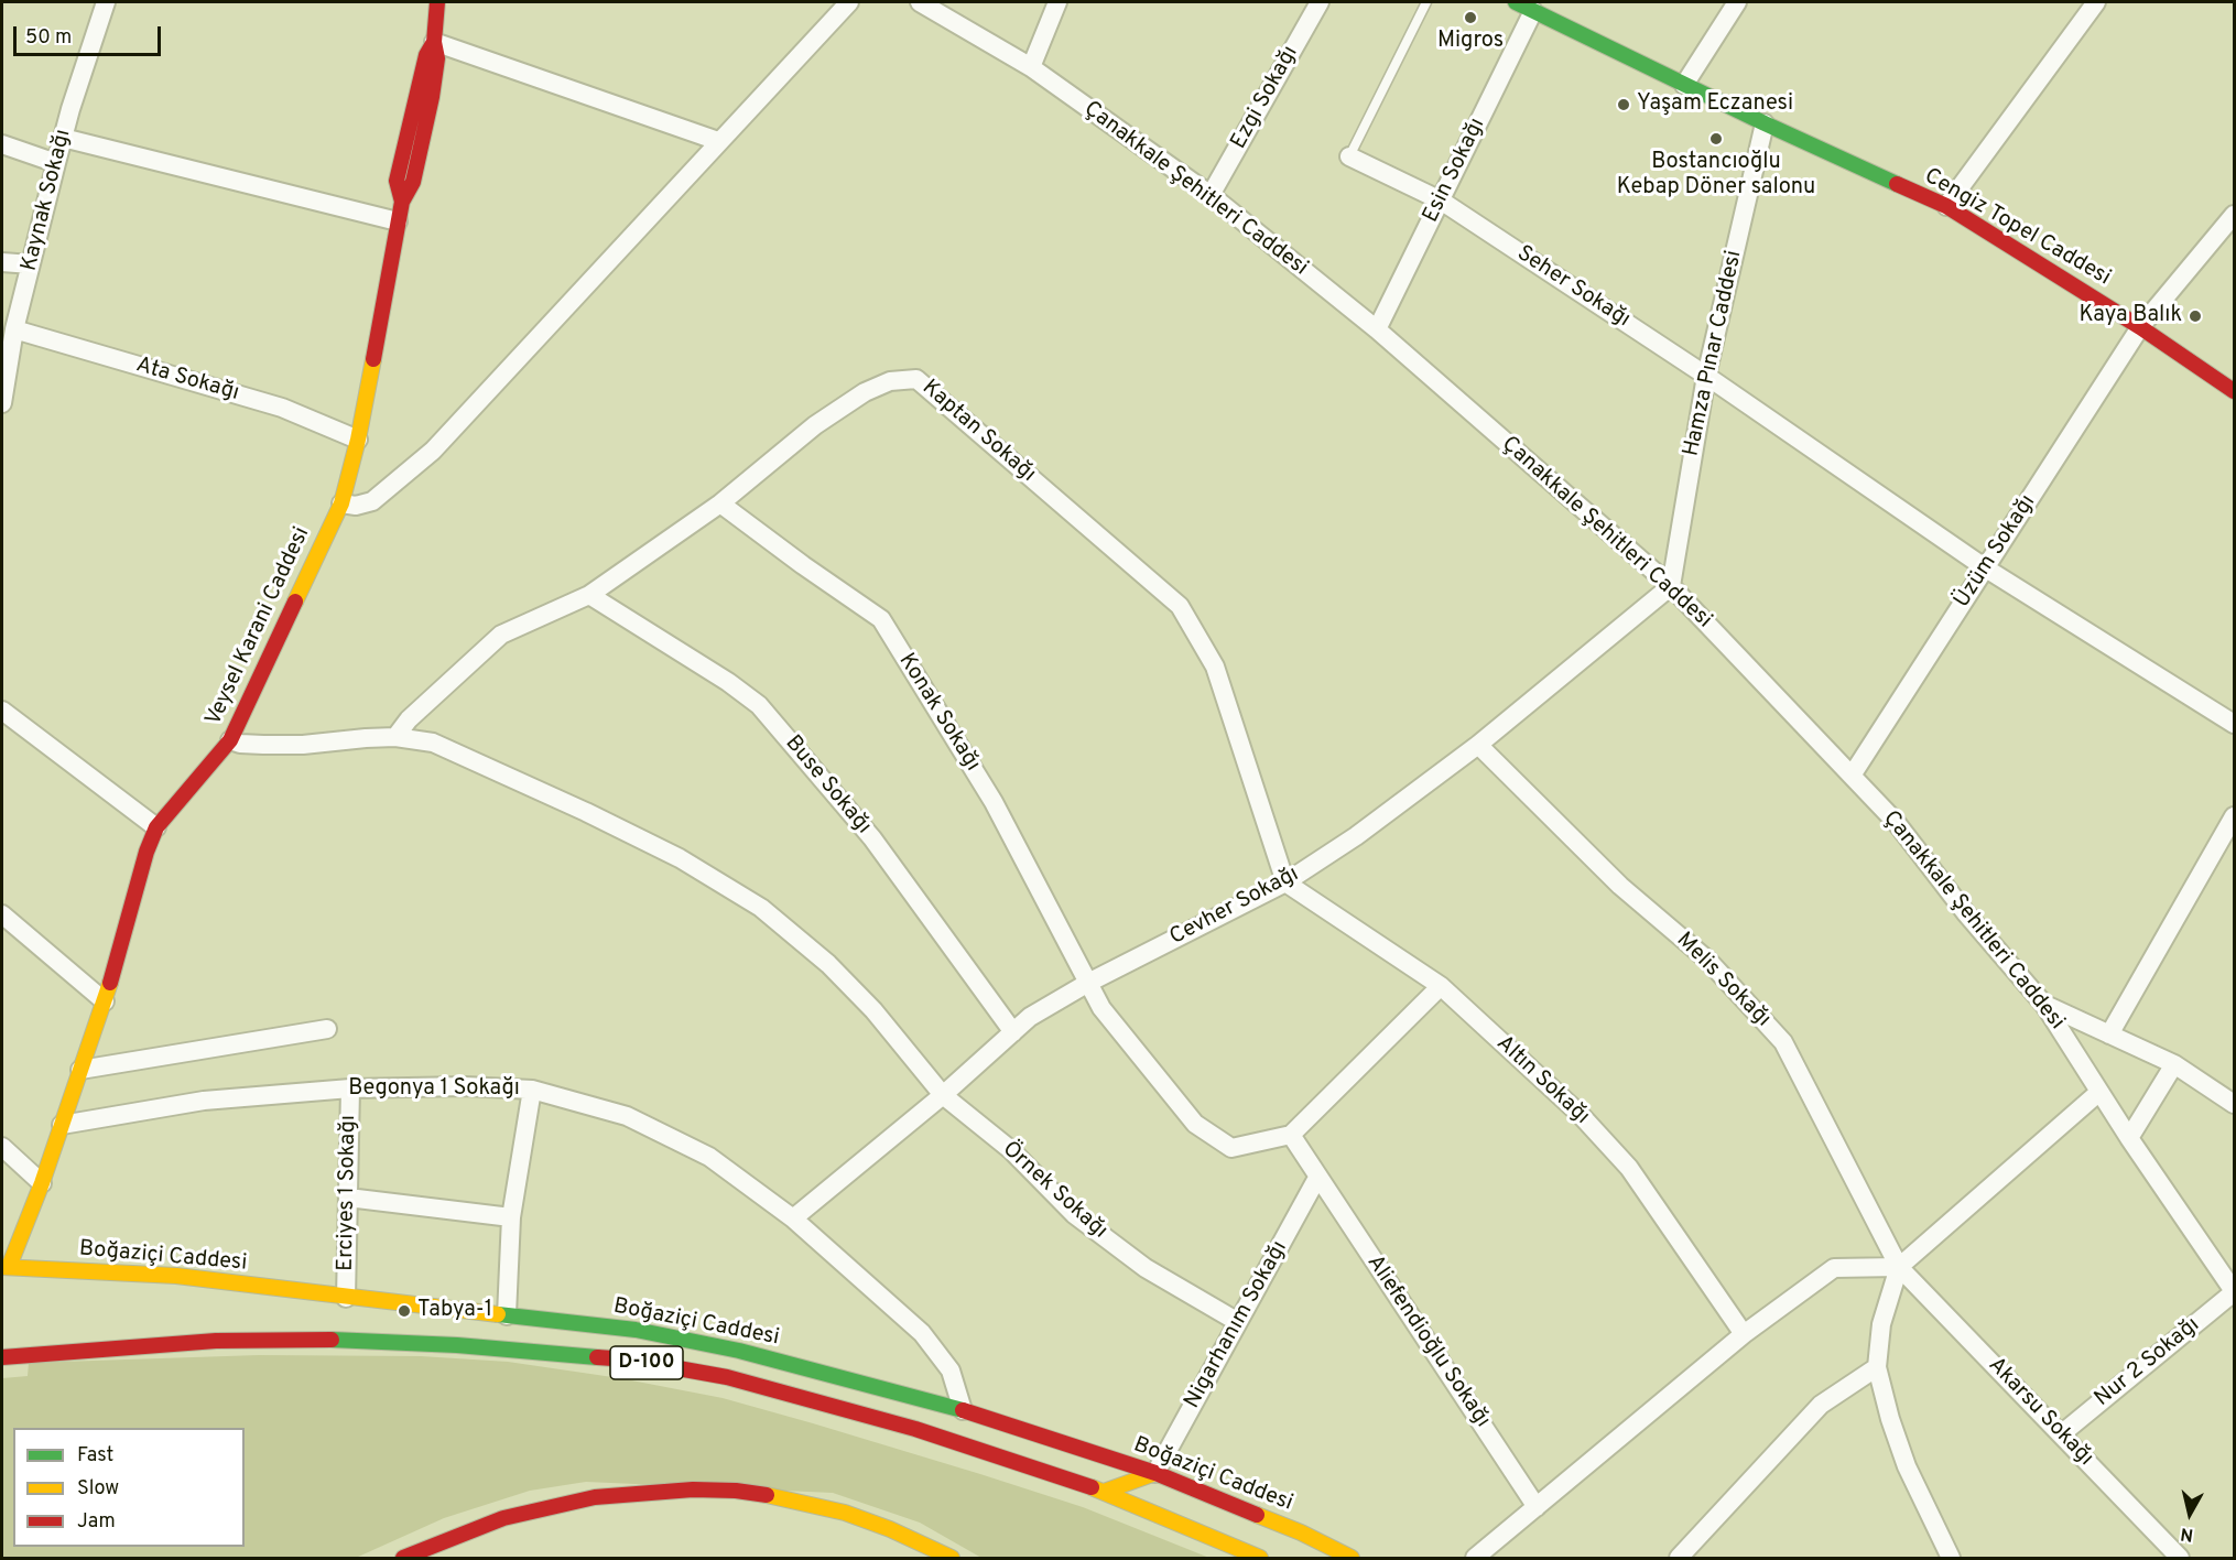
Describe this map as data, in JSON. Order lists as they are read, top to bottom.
{
  "streets": {
    "main road": [
      "Cengiz Topel Caddesi",
      "Veysel Karani Caddesi",
      "Boğaziçi Caddesi",
      "D-100"
    ],
    "street": [
      "Ezgi Sokağı",
      "Esin Sokağı",
      "Çanakkale Şehitleri Caddesi",
      "Kaynak Sokağı",
      "Seher Sokağı",
      "Hamza Pınar Caddesi",
      "Ata Sokağı",
      "Kaptan Sokağı",
      "Üzüm Sokağı",
      "Konak Sokağı",
      "Buse Sokağı",
      "Cevher Sokağı",
      "Melis Sokağı",
      "Altın Sokağı",
      "Begonya 1 Sokağı",
      "Örnek Sokağı",
      "Erciyes 1 Sokağı",
      "Nigarhanım Sokağı",
      "Aliefendioğlu Sokağı",
      "Nur 2 Sokağı",
      "Akarsu Sokağı"
    ]
  },
  "crossings": [
    ["Ezgi Sokağı", "Çanakkale Şehitleri Caddesi"],
    ["Esin Sokağı", "Çanakkale Şehitleri Caddesi"],
    ["Esin Sokağı", "Cengiz Topel Caddesi"],
    ["Esin Sokağı", "Seher Sokağı"],
    ["Çanakkale Şehitleri Caddesi", "Hamza Pınar Caddesi"],
    ["Çanakkale Şehitleri Caddesi", "Üzüm Sokağı"],
    ["Çanakkale Şehitleri Caddesi", "Cevher Sokağı"],
    ["Çanakkale Şehitleri Caddesi", "Nur 2 Sokağı"],
    ["Kaynak Sokağı", "Ata Sokağı"],
    ["Cengiz Topel Caddesi", "Hamza Pınar Caddesi"],
    ["Cengiz Topel Caddesi", "Üzüm Sokağı"],
    ["Seher Sokağı", "Hamza Pınar Caddesi"],
    ["Seher Sokağı", "Üzüm Sokağı"],
    ["Hamza Pınar Caddesi", "Cevher Sokağı"],
    ["Ata Sokağı", "Veysel Karani Caddesi"],
    ["Kaptan Sokağı", "Konak Sokağı"],
    ["Kaptan Sokağı", "Buse Sokağı"],
    ["Kaptan Sokağı", "Cevher Sokağı"],
    ["Kaptan Sokağı", "Altın Sokağı"],
    ["Kaptan Sokağı", "Örnek Sokağı"],
    ["Veysel Karani Caddesi", "Begonya 1 Sokağı"],
    ["Veysel Karani Caddesi", "Örnek Sokağı"],
    ["Veysel Karani Caddesi", "Boğaziçi Caddesi"],
    ["Konak Sokağı", "Cevher Sokağı"],
    ["Buse Sokağı", "Cevher Sokağı"],
    ["Cevher Sokağı", "Melis Sokağı"],
    ["Cevher Sokağı", "Altın Sokağı"],
    ["Cevher Sokağı", "Begonya 1 Sokağı"],
    ["Cevher Sokağı", "Örnek Sokağı"],
    ["Melis Sokağı", "Akarsu Sokağı"],
    ["Begonya 1 Sokağı", "Erciyes 1 Sokağı"],
    ["Begonya 1 Sokağı", "Boğaziçi Caddesi"],
    ["Örnek Sokağı", "Nigarhanım Sokağı"],
    ["Erciyes 1 Sokağı", "Boğaziçi Caddesi"],
    ["Boğaziçi Caddesi", "Nigarhanım Sokağı"],
    ["Nigarhanım Sokağı", "Aliefendioğlu Sokağı"],
    ["Nur 2 Sokağı", "Akarsu Sokağı"]
  ],
  "places": [
    "Migros",
    "Yaşam Eczanesi",
    "Bostancıoğlu Kebap Döner salonu",
    "Kaya Balık",
    "Tabya-1"
  ],
  "legend": ["Fast", "Slow", "Jam"],
  "scale_bar": "50 m",
  "north": "bottom"
}
